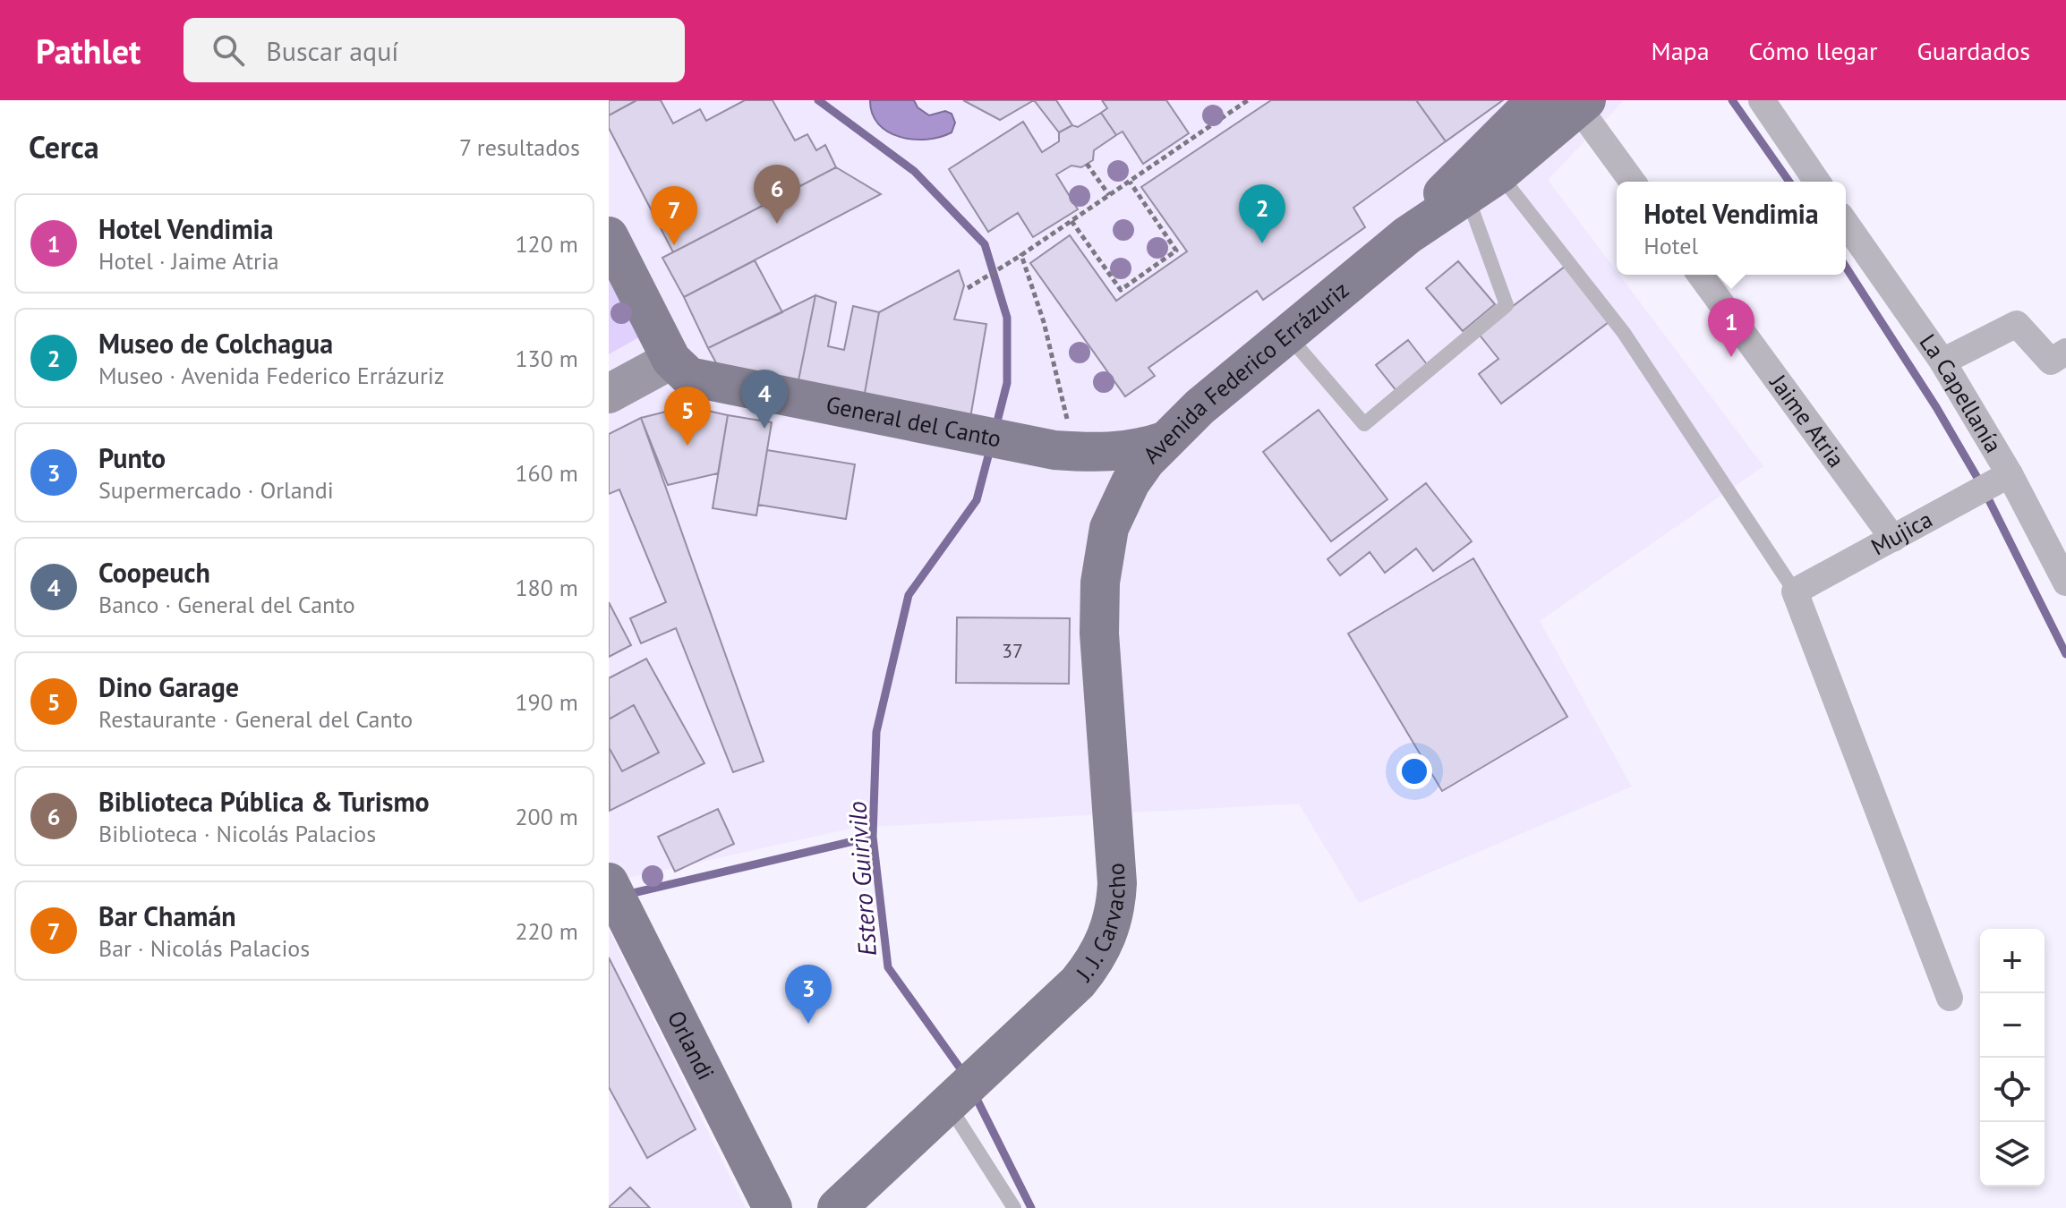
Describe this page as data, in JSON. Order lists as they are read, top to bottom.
{
  "streets": {
    "main road": [
      "Avenida Federico Errázuriz",
      "General del Canto",
      "J. J. Carvacho",
      "Orlandi"
    ],
    "street": ["La Capellanía", "Jaime Atria", "Mujica"]
  },
  "crossings": [
    ["Avenida Federico Errázuriz", "General del Canto"],
    ["Avenida Federico Errázuriz", "J. J. Carvacho"],
    ["La Capellanía", "Mujica"],
    ["Jaime Atria", "Mujica"]
  ],
  "water": ["Estero Guirivilo"],
  "house_numbers": ["37"],
  "page": {
    "header": "Pathlet",
    "search": "Buscar aquí",
    "nav": ["Mapa", "Cómo llegar", "Guardados"],
    "heading": ["Cerca", "7 resultados"],
    "pins": [
      "6",
      "2",
      "7",
      "1",
      "4",
      "5",
      "3"
    ],
    "popup": ["Hotel Vendimia", "Hotel"],
    "list": [
      {
        "mark": "1",
        "name": "Hotel Vendimia",
        "note": "Hotel · Jaime Atria",
        "value": "120 m"
      },
      {
        "mark": "2",
        "name": "Museo de Colchagua",
        "note": "Museo · Avenida Federico Errázuriz",
        "value": "130 m"
      },
      {
        "mark": "3",
        "name": "Punto",
        "note": "Supermercado · Orlandi",
        "value": "160 m"
      },
      {
        "mark": "4",
        "name": "Coopeuch",
        "note": "Banco · General del Canto",
        "value": "180 m"
      },
      {
        "mark": "5",
        "name": "Dino Garage",
        "note": "Restaurante · General del Canto",
        "value": "190 m"
      },
      {
        "mark": "6",
        "name": "Biblioteca Pública & Turismo",
        "note": "Biblioteca · Nicolás Palacios",
        "value": "200 m"
      },
      {
        "mark": "7",
        "name": "Bar Chamán",
        "note": "Bar · Nicolás Palacios",
        "value": "220 m"
      }
    ],
    "map_buttons": ["+", "−"]
  }
}
